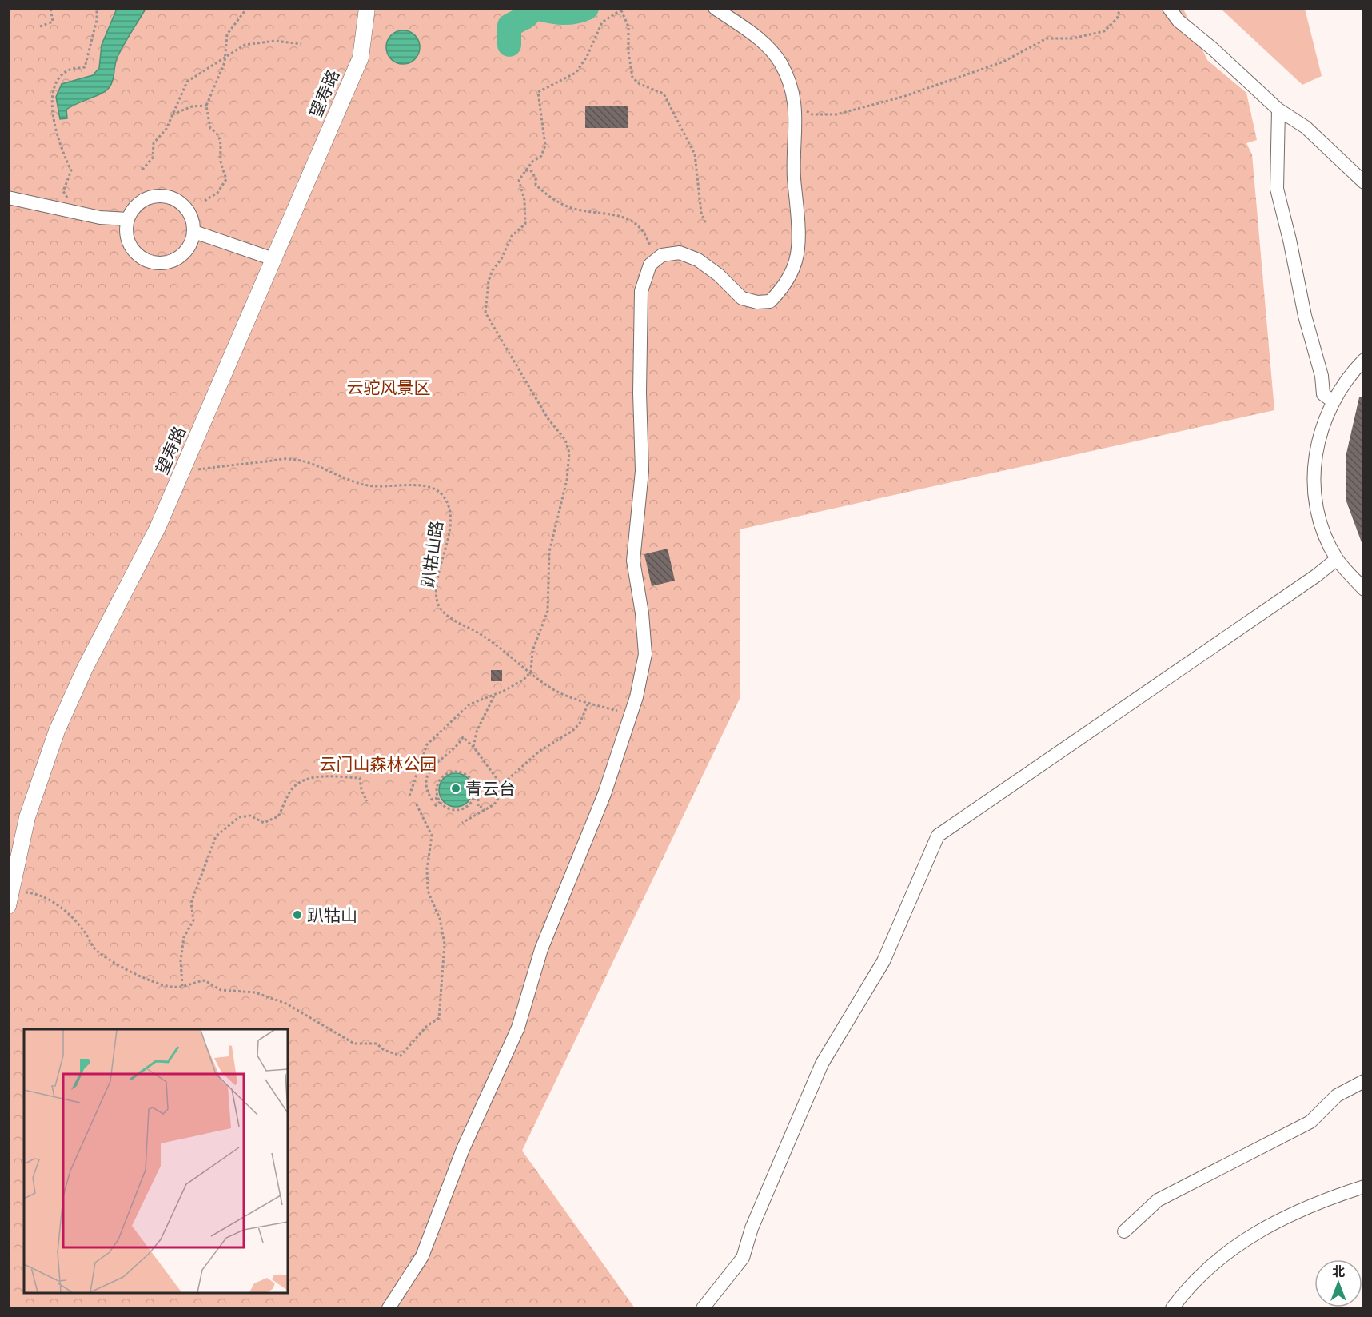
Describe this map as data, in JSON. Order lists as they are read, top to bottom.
{
  "streets": {
    "street": ["望寿路"],
    "path": ["趴牯山路"]
  },
  "crossings": [
    ["望寿路", "趴牯山路"]
  ],
  "parks": ["云驼风景区", "云门山森林公园"],
  "places": ["青云台", "趴牯山"],
  "north": "top"
}
